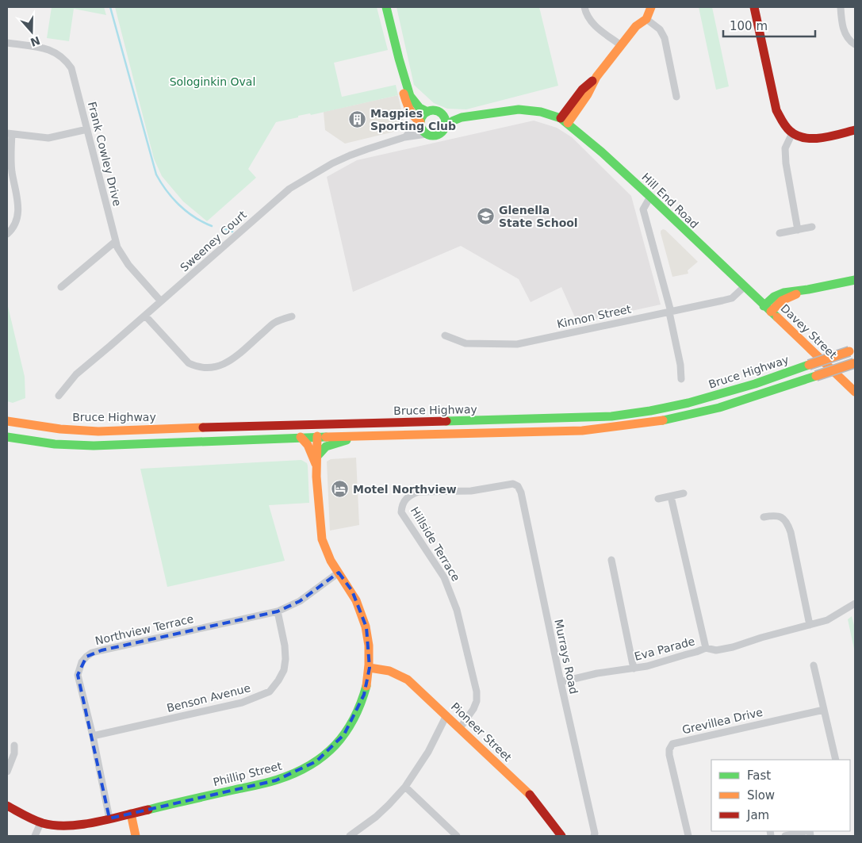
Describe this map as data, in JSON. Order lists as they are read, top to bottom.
{
  "streets": {
    "main road": [
      "Hill End Road",
      "Davey Street",
      "Bruce Highway",
      "Pioneer Street",
      "Phillip Street"
    ],
    "street": [
      "Frank Cowley Drive",
      "Sweeney Court",
      "Kinnon Street",
      "Hillside Terrace",
      "Northview Terrace",
      "Eva Parade",
      "Murrays Road",
      "Benson Avenue",
      "Grevillea Drive"
    ]
  },
  "crossings": [
    ["Frank Cowley Drive", "Sweeney Court"],
    ["Hill End Road", "Sweeney Court"],
    ["Hill End Road", "Kinnon Street"],
    ["Hill End Road", "Davey Street"],
    ["Hillside Terrace", "Murrays Road"],
    ["Hillside Terrace", "Pioneer Street"],
    ["Northview Terrace", "Benson Avenue"],
    ["Northview Terrace", "Phillip Street"],
    ["Eva Parade", "Murrays Road"],
    ["Pioneer Street", "Phillip Street"]
  ],
  "parks": ["Sologinkin Oval"],
  "places": {
    "building": ["Magpies Sporting Club"],
    "school or university": ["Glenella State School"],
    "hotel": ["Motel Northview"]
  },
  "legend": ["Fast", "Slow", "Jam"],
  "scale_bar": "100 m",
  "north": "bottom"
}
